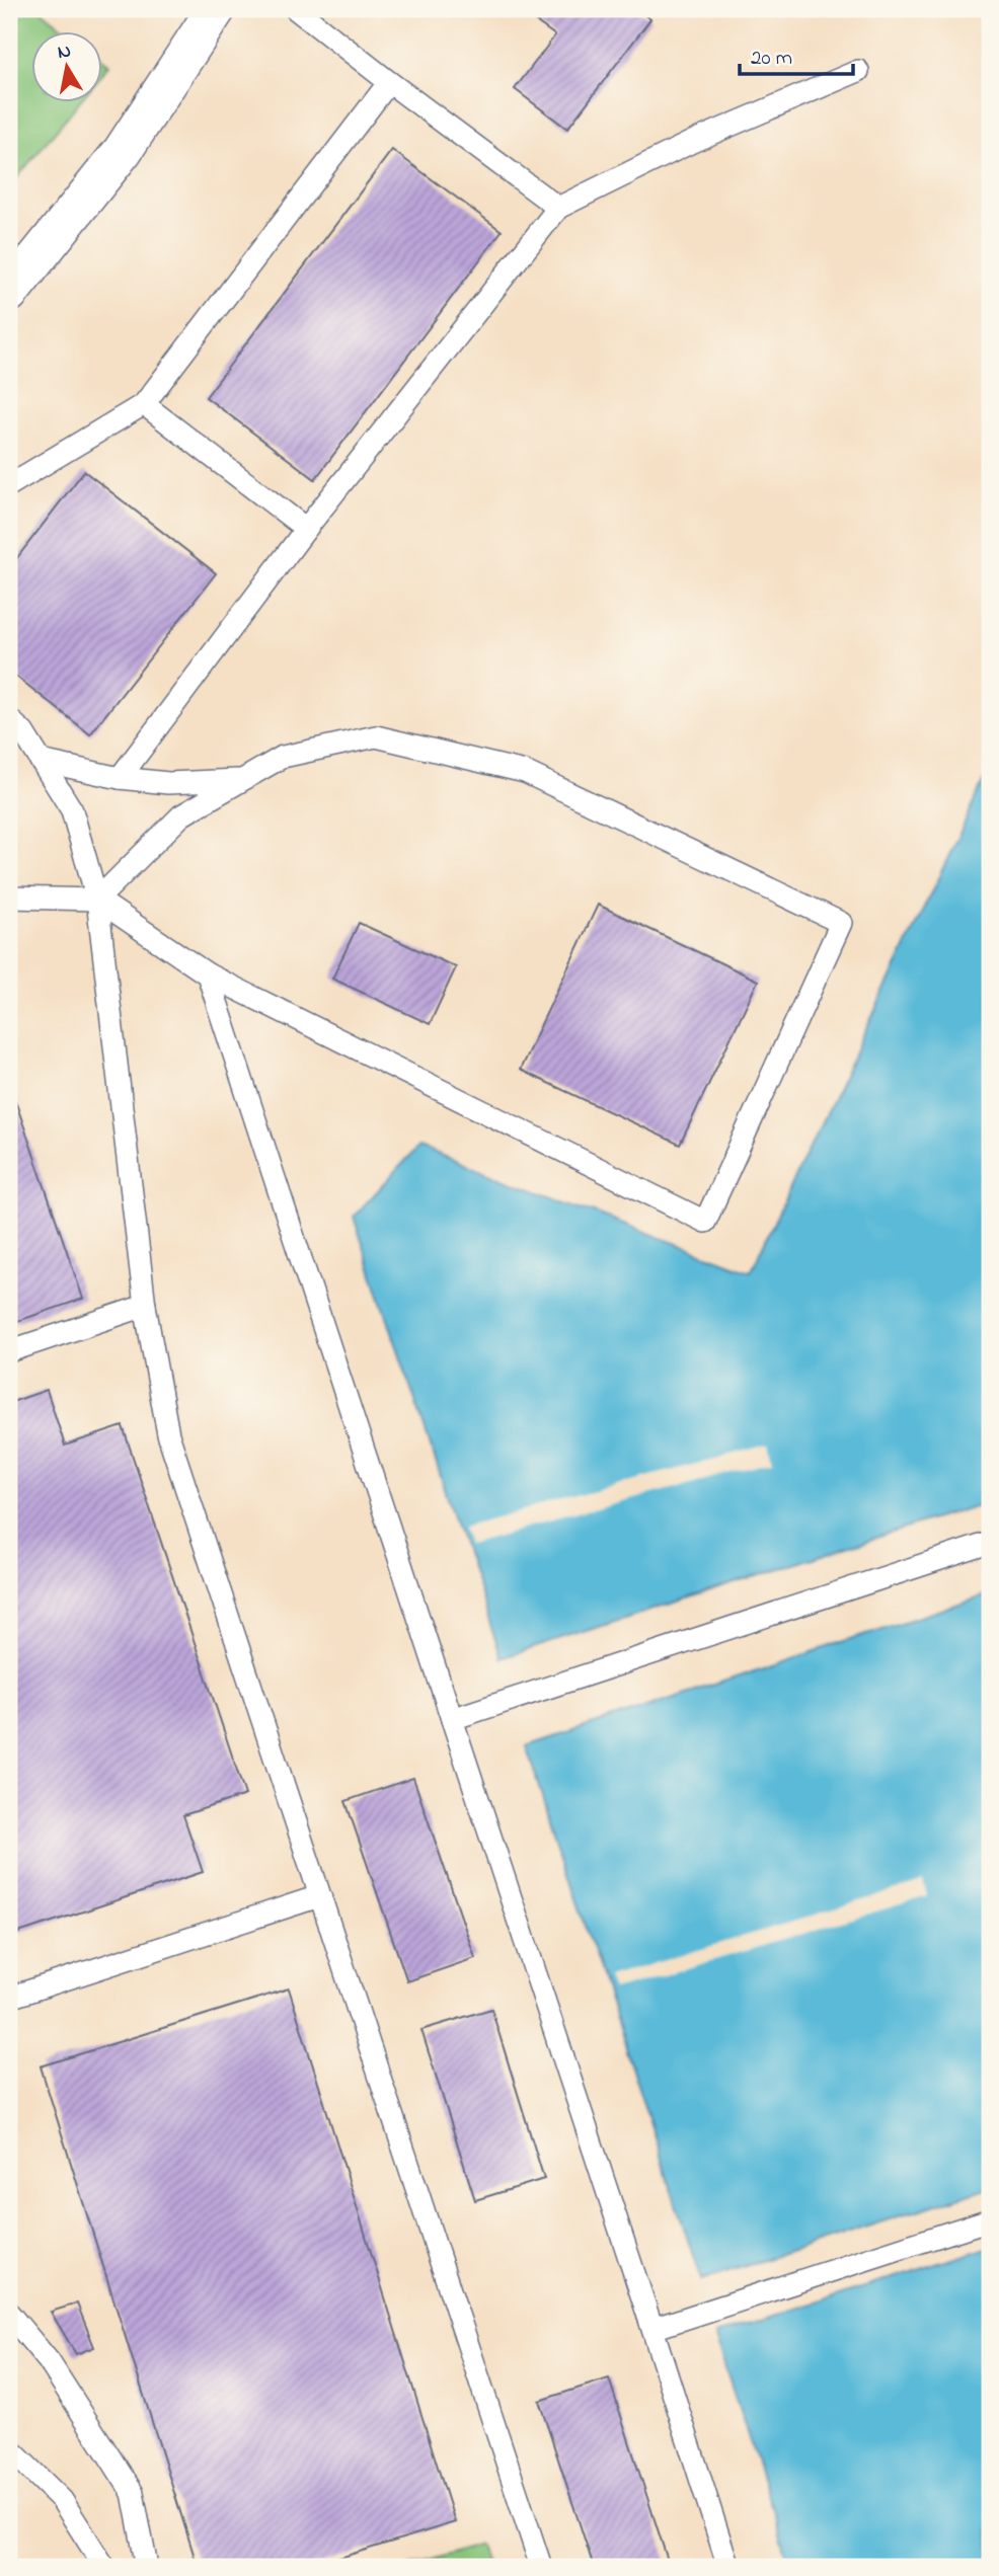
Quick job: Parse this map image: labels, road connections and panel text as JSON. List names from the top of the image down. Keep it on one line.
{"scale_bar":"20 m","north":"top"}
